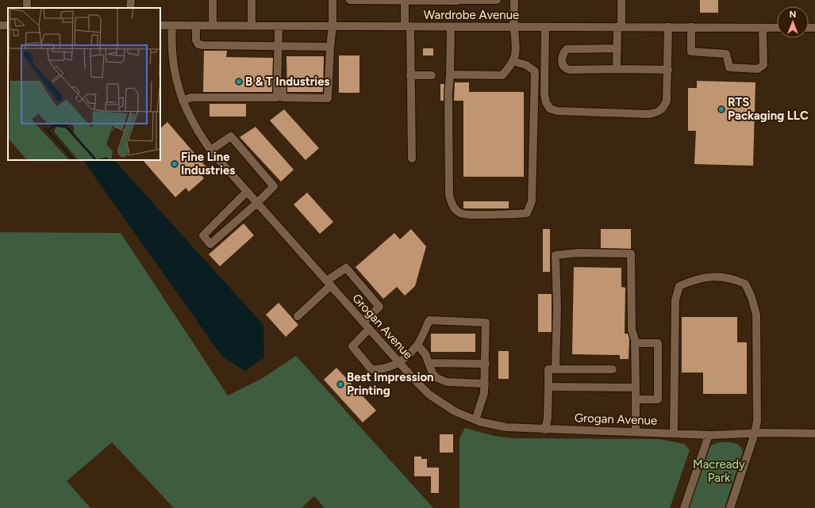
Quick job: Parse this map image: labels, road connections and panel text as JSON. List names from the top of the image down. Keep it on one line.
{"streets":{"street":["Wardrobe Avenue","Grogan Avenue"]},"crossings":[["Wardrobe Avenue","Grogan Avenue"]],"parks":["Macready Park"],"places":["B & T Industries","RTS Packaging LLC","Fine Line Industries","Best Impression Printing"],"north":"top"}
